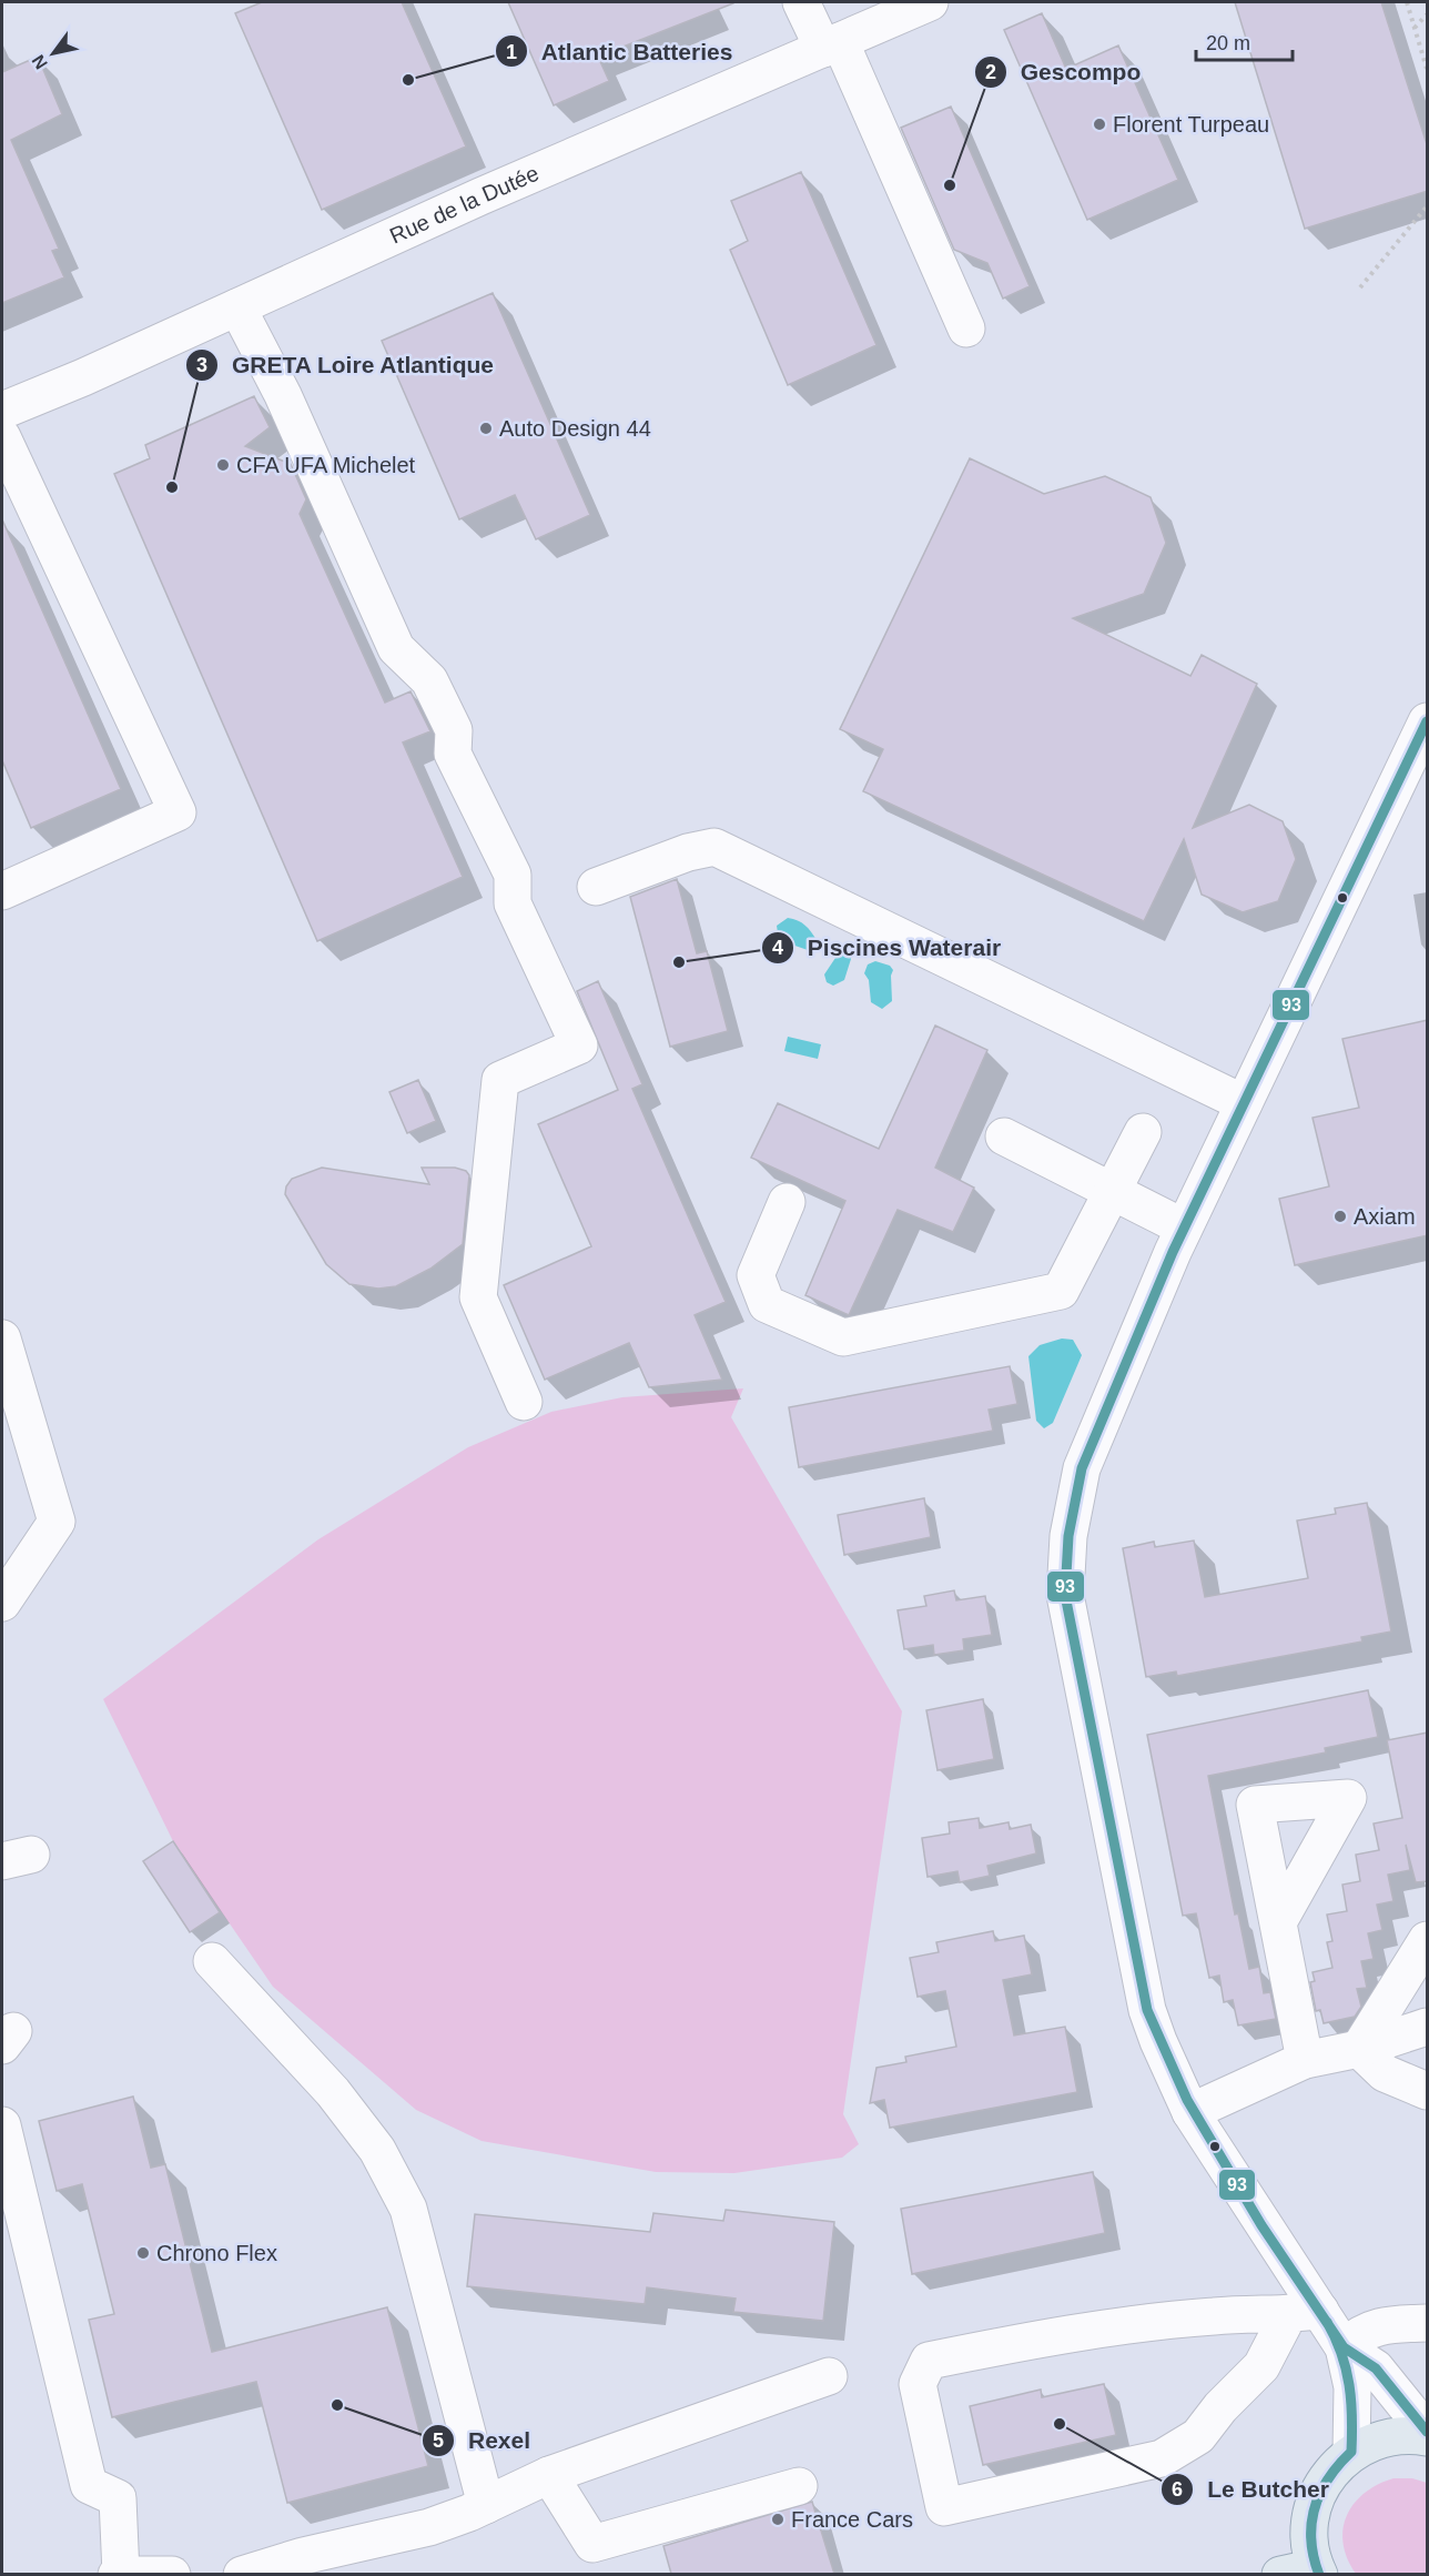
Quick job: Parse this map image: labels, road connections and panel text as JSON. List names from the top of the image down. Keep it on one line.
{"streets":{"street":["Rue de la Dutée"]},"places":["Atlantic Batteries","Florent Turpeau","Gescompo","Auto Design 44","CFA UFA Michelet","GRETA Loire Atlantique","Piscines Waterair","Axiam","Chrono Flex","Rexel","Le Butcher","France Cars"],"lines":["transit line 93"],"scale_bar":"20 m","north":"bottom left"}
